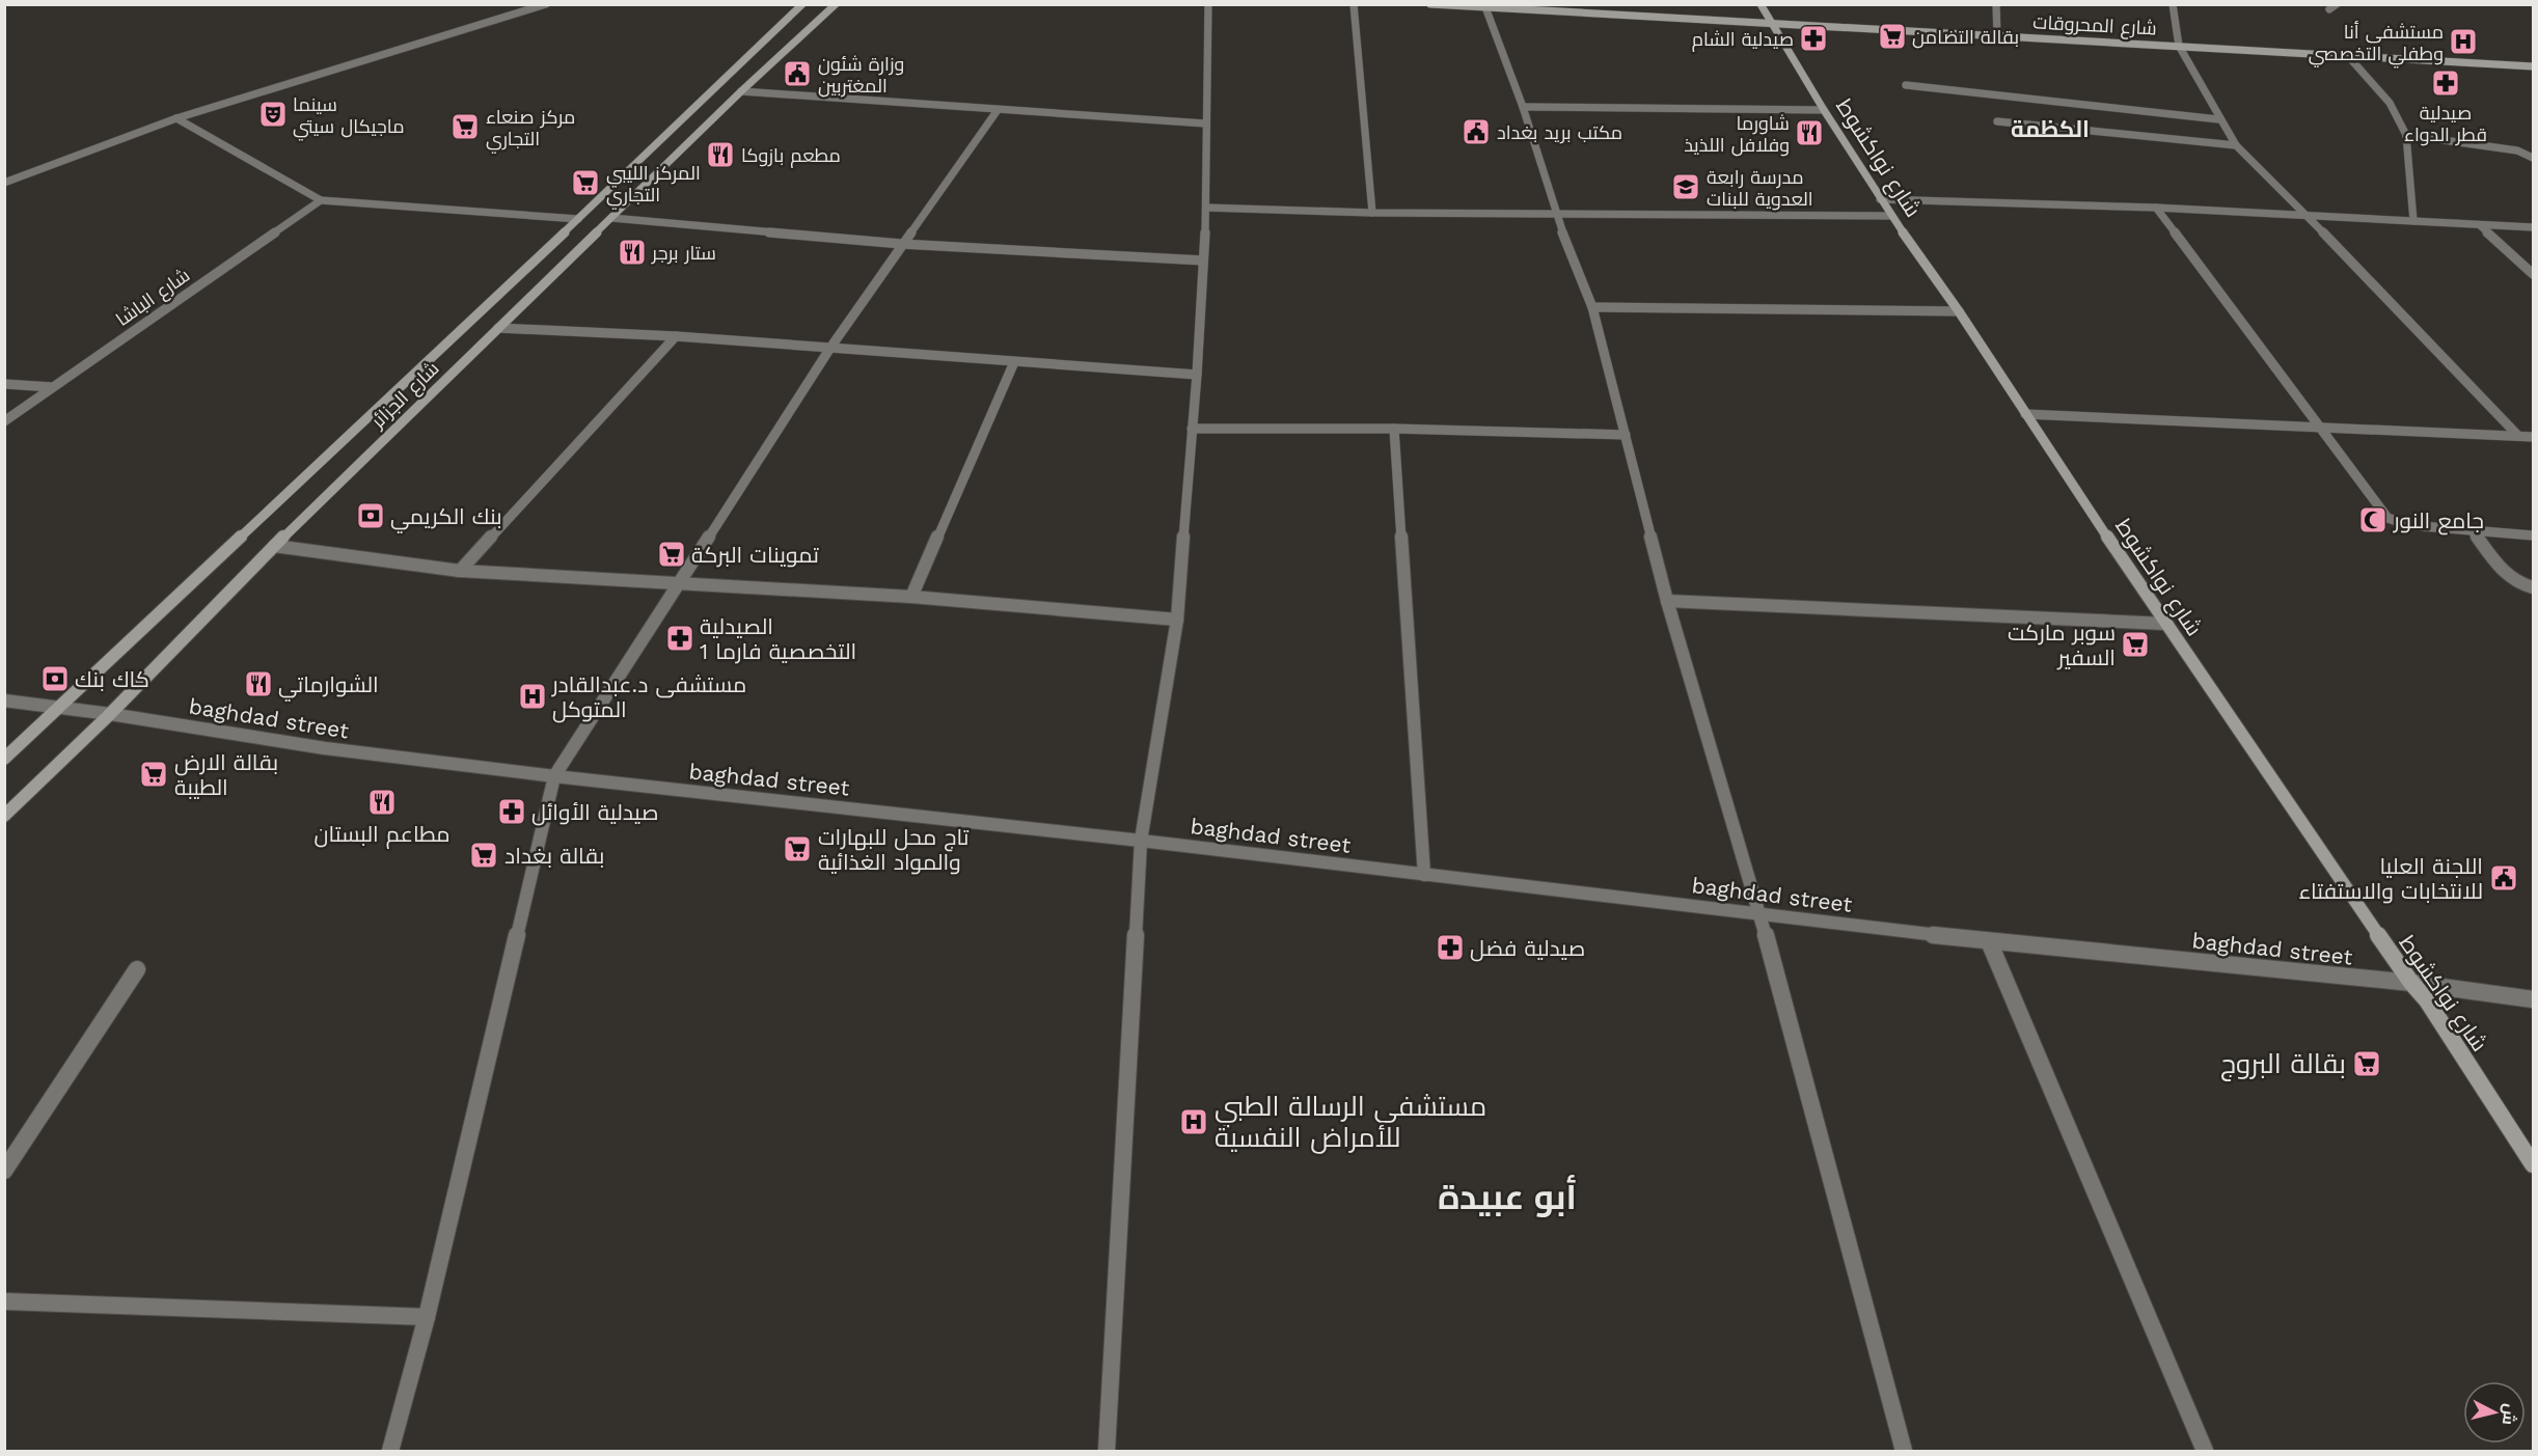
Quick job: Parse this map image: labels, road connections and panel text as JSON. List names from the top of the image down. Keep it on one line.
{"streets":{"street":["شارع المحروقات","شارع نواكشوط","شارع الباشا","شارع الجزائر","baghdad street"]},"crossings":[["شارع المحروقات","شارع نواكشوط"],["شارع نواكشوط","baghdad street"],["شارع الجزائر","baghdad street"]],"districts":["الكظمة","أبو عبيدة"],"places":{"supermarket":["بقالة التضامن","مركز صنعاء التجاري","المركز الليبي التجاري","تموينات البركة","سوبر ماركت السفير","بقالة الارض الطيبة","تاج محل للبهارات والمواد الغذائية","بقالة بغداد","بقالة البروج"],"pharmacy":["صيدلية الشام","صيدلية قطر الدواء","الصيدلية التخصصية فارما 1","صيدلية الأوائل","صيدلية فضل"],"hospital":["مستشفى أنا وطفلي التخصصي","مستشفى د.عبدالقادر المتوكل","مستشفى الرسالة الطبي للأمراض النفسية"],"public building":["وزارة شئون المغتربين","مكتب بريد بغداد","اللجنة العليا للانتخابات والاستفتاء"],"theatre":["سينما ماجيكال سيتي"],"restaurant":["شاورما وفلافل اللذيذ","مطعم بازوكا","ستار برجر","الشوارماتي","مطاعم البستان"],"school or university":["مدرسة رابعة العدوية للبنات"],"bank":["بنك الكريمي","كاك بنك"],"mosque":["جامع النور"]},"north":"right"}
